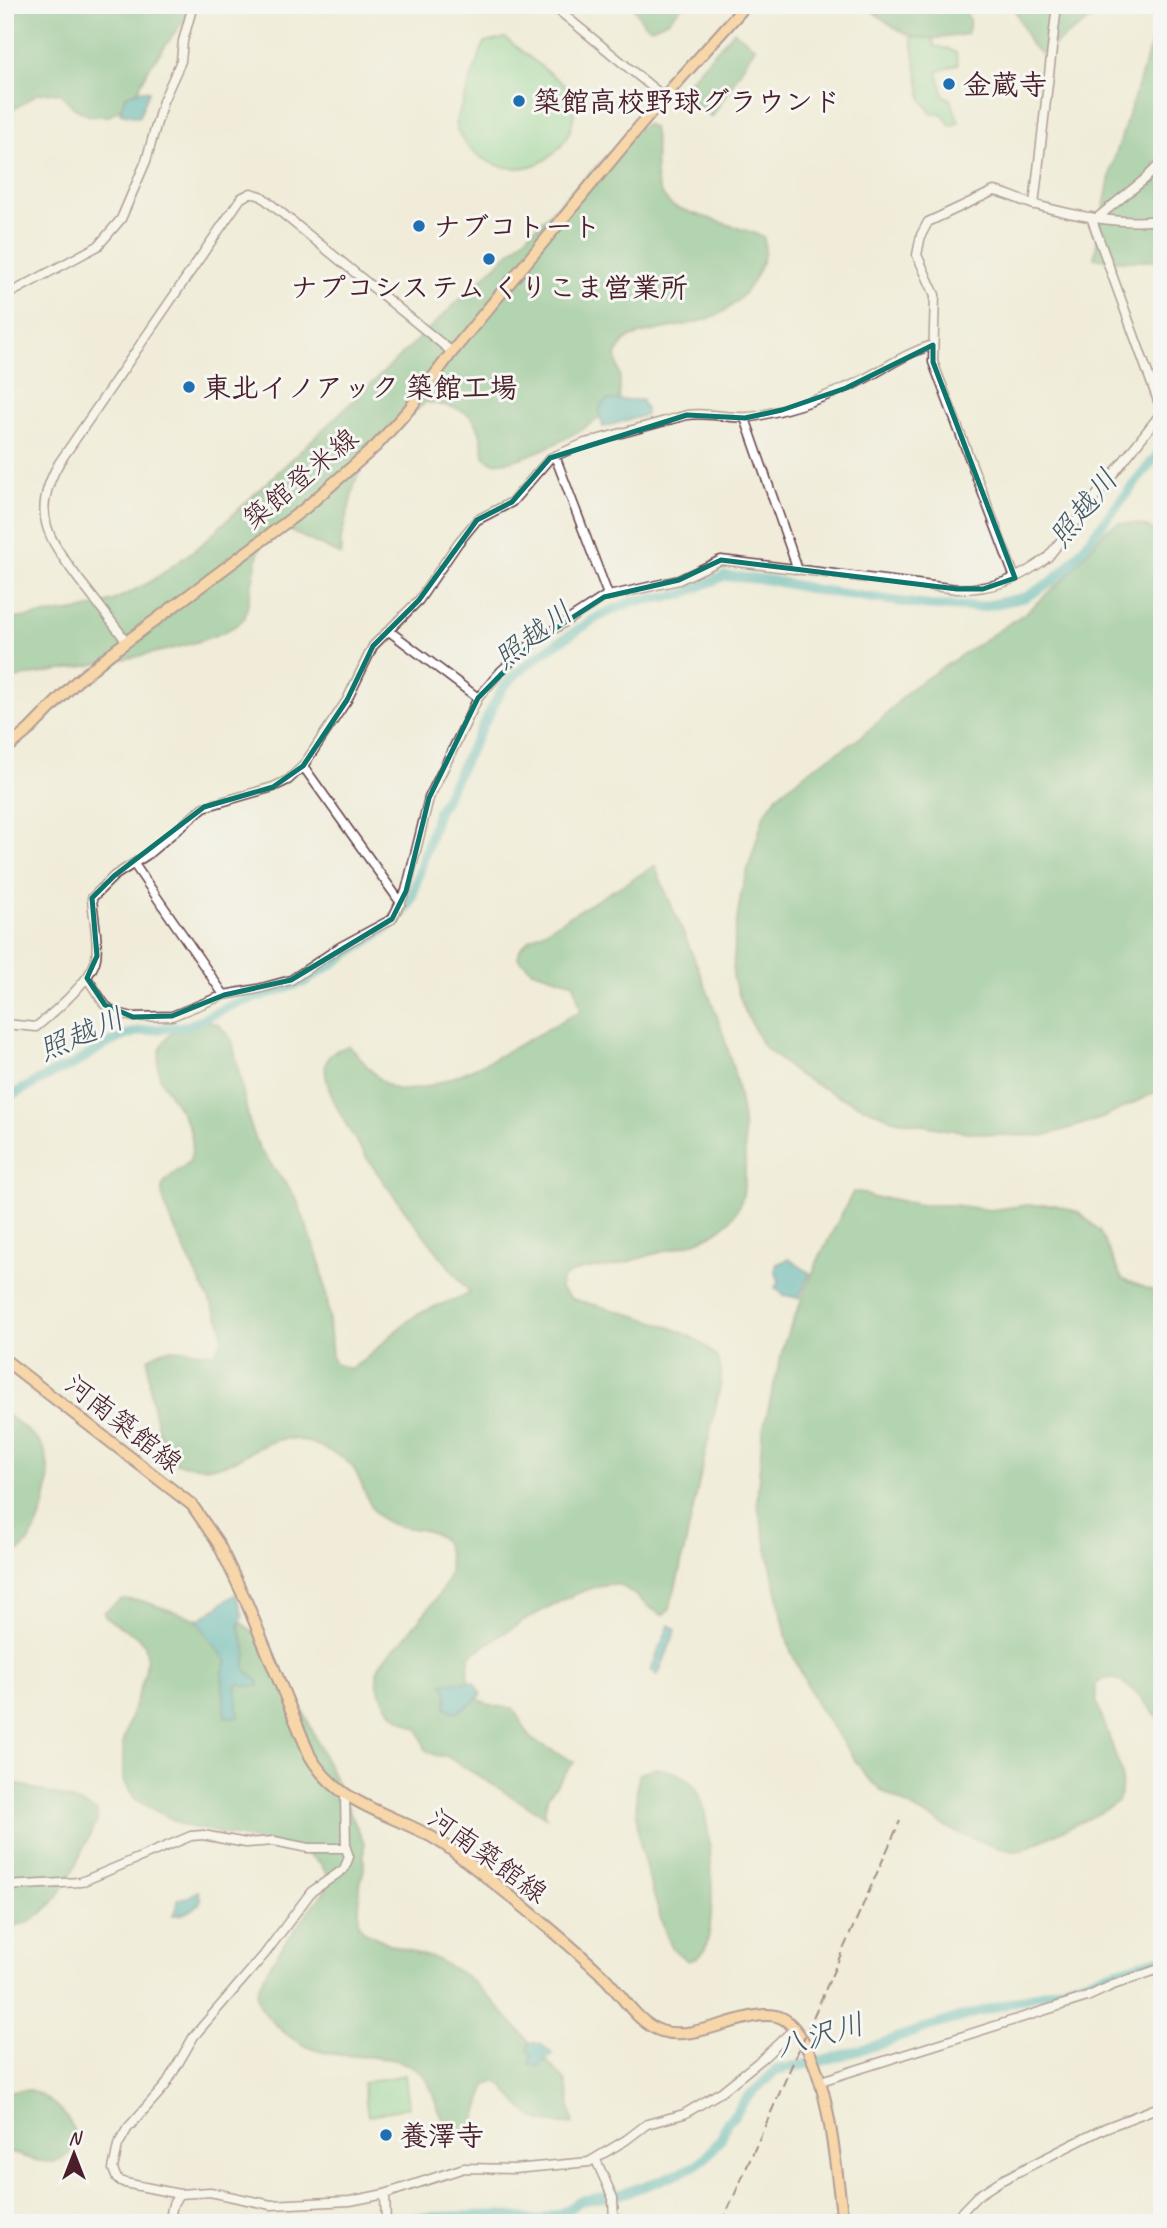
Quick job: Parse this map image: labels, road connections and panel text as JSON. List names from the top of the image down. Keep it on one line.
{"streets":{"main road":["築館登米線","河南築館線"]},"water":["照越川","八沢川"],"places":["金蔵寺","築館高校野球グラウンド","ナブコトート","ナプコシステム くりこま営業所","東北イノアック 築館工場","養澤寺"],"north":"top"}
